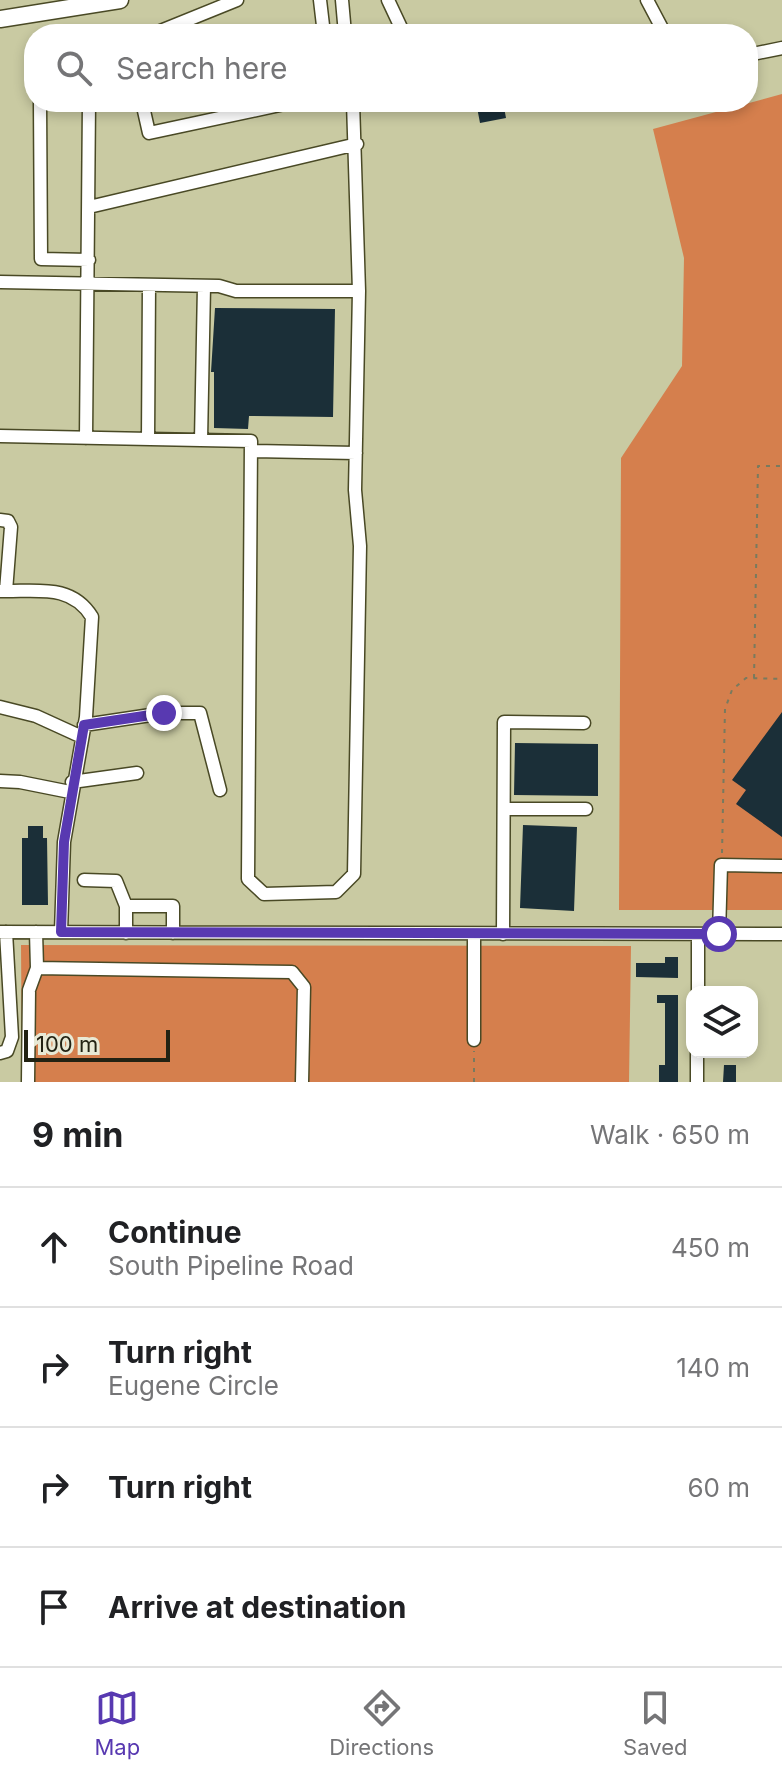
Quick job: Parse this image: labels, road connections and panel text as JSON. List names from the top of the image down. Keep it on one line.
{"scale_bar":"100 m","page":{"search":"Search here","scale":"100 m","heading":["9 min","Walk · 650 m"],"list":[["Continue","South Pipeline Road","450 m"],["Turn right","Eugene Circle","140 m"],["Turn right","60 m"],"Arrive at destination"],"nav":["Map","Directions","Saved"]}}
